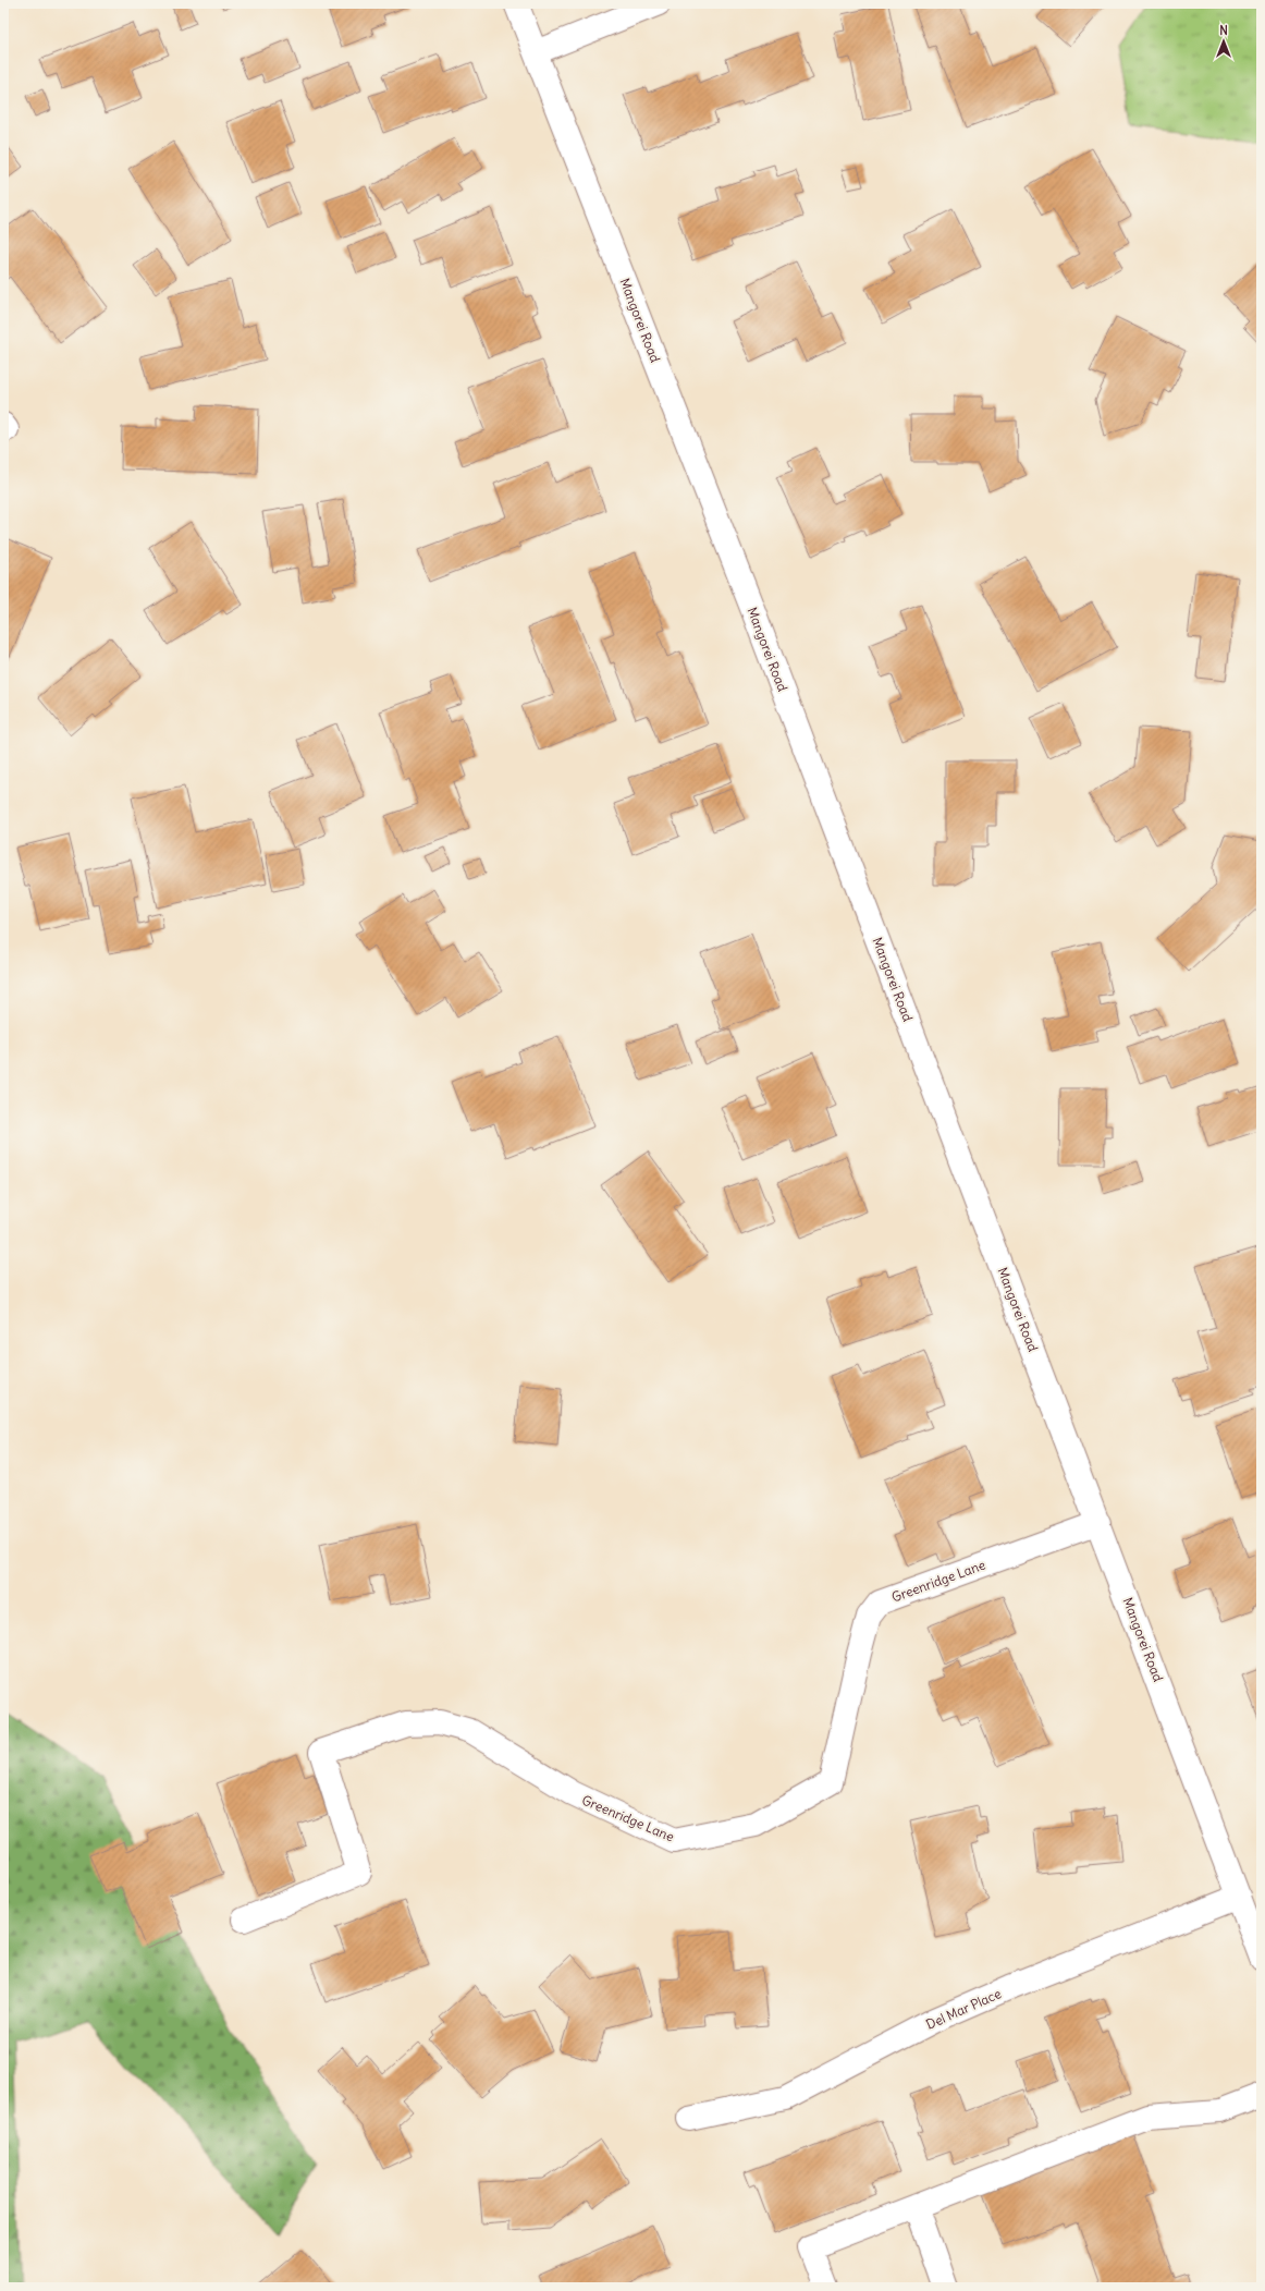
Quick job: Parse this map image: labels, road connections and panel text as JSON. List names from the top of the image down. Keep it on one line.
{"streets":{"street":["Mangorei Road","Greenridge Lane","Del Mar Place"]},"crossings":[["Mangorei Road","Greenridge Lane"],["Mangorei Road","Del Mar Place"]],"north":"top"}
